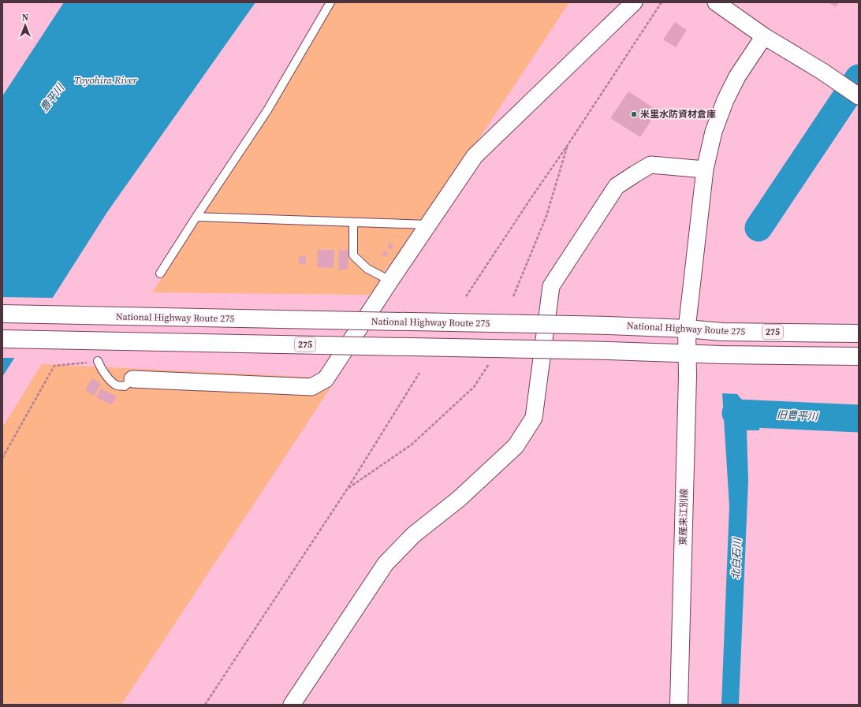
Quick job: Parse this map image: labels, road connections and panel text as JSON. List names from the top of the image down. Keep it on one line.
{"streets":{"main road":["National Highway Route 275","275","東雁来江別線"]},"crossings":[["National Highway Route 275","東雁来江別線"],["275","東雁来江別線"]],"water":["Toyohira River","豊平川","旧豊平川","北白石川"],"places":["米里水防資材倉庫"],"north":"top"}
